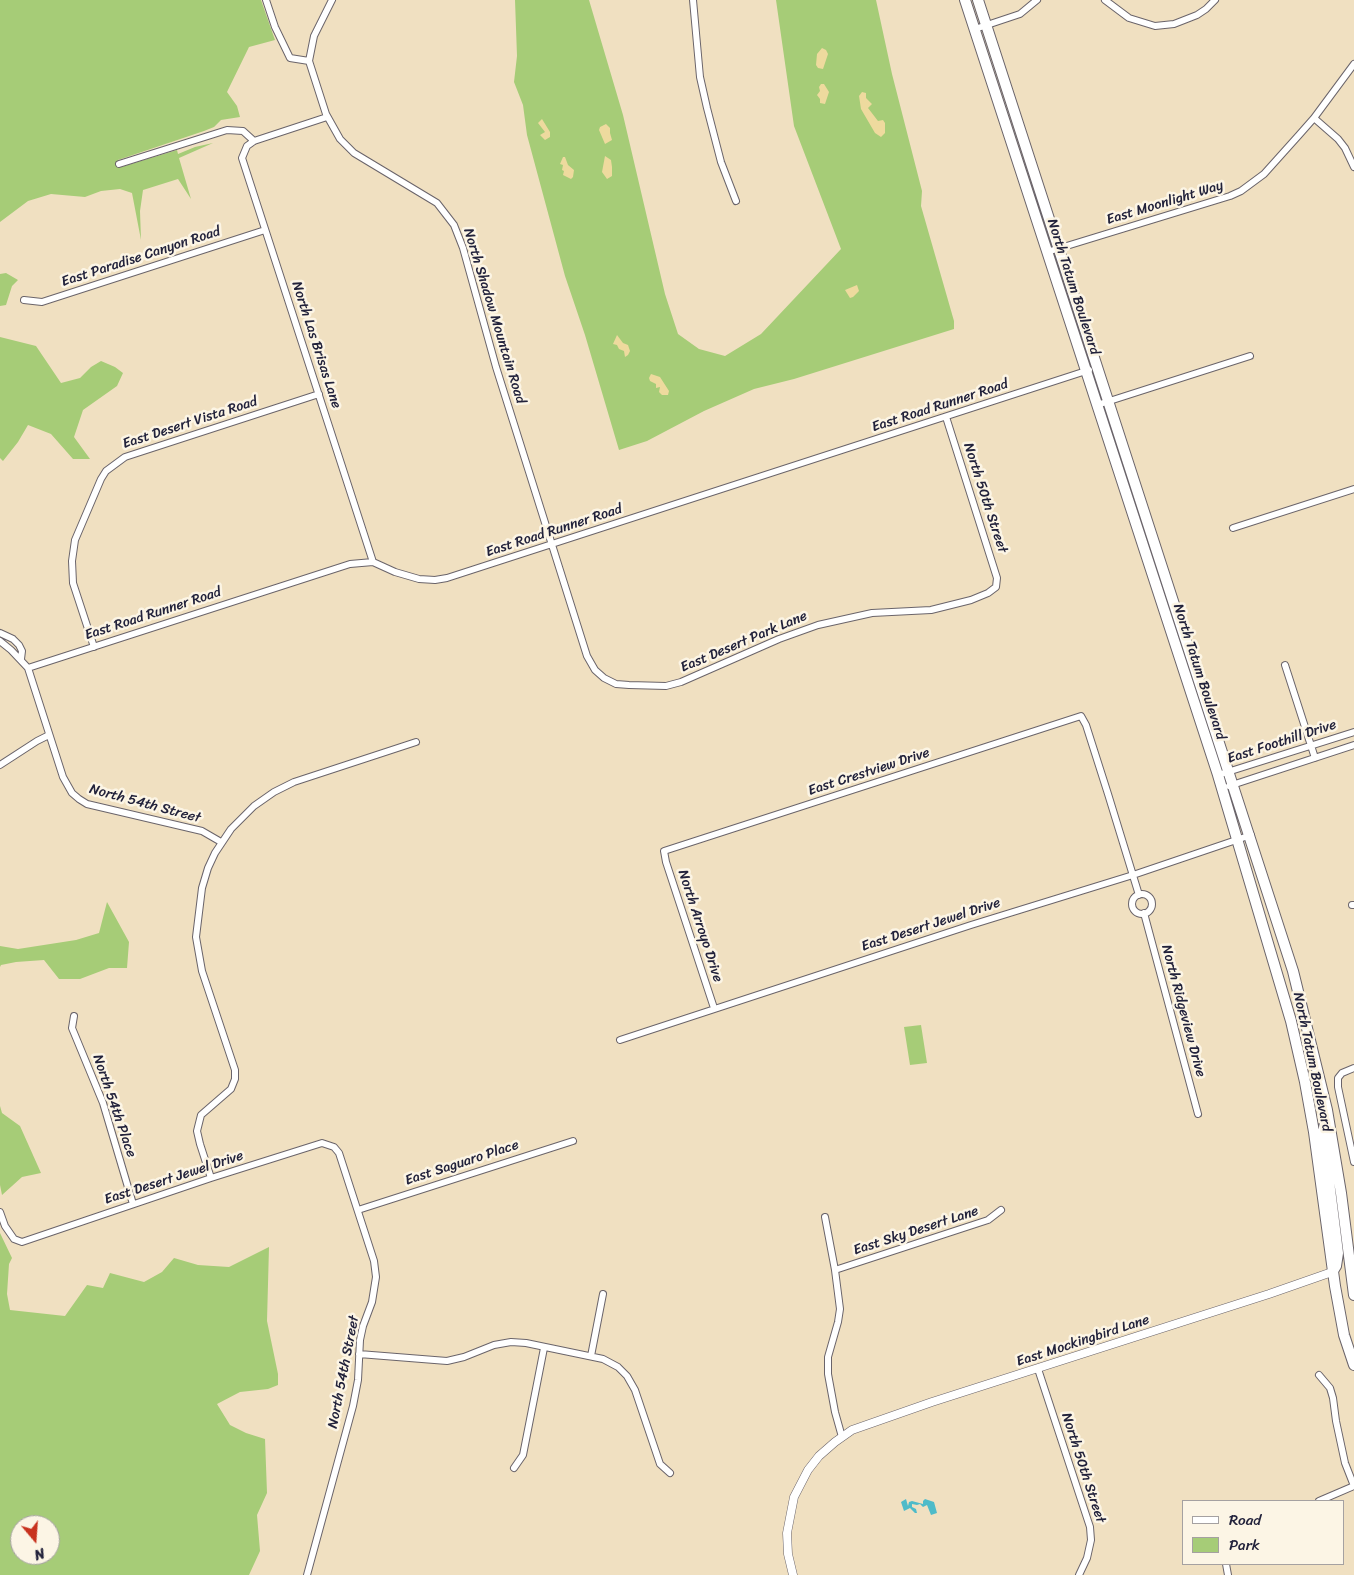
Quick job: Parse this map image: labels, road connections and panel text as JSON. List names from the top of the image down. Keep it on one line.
{"streets":{"main road":["North Tatum Boulevard"],"street":["East Moonlight Way","East Paradise Canyon Road","North Shadow Mountain Road","North Las Brisas Lane","East Road Runner Road","East Desert Vista Road","North 50th Street","East Desert Park Lane","East Foothill Drive","East Crestview Drive","North 54th Street","East Desert Jewel Drive","North Arroyo Drive","North Ridgeview Drive","North 54th Place","East Saguaro Place","East Sky Desert Lane","East Mockingbird Lane"]},"crossings":[["East Moonlight Way","North Tatum Boulevard"],["East Paradise Canyon Road","North Las Brisas Lane"],["North Tatum Boulevard","East Road Runner Road"],["North Tatum Boulevard","East Foothill Drive"],["North Tatum Boulevard","East Desert Jewel Drive"],["North Tatum Boulevard","East Mockingbird Lane"],["North Shadow Mountain Road","East Road Runner Road"],["North Shadow Mountain Road","East Desert Park Lane"],["North Las Brisas Lane","East Road Runner Road"],["North Las Brisas Lane","East Desert Vista Road"],["East Road Runner Road","East Desert Vista Road"],["East Road Runner Road","North 50th Street"],["East Road Runner Road","North 54th Street"],["North 50th Street","East Desert Park Lane"],["North 50th Street","East Mockingbird Lane"],["East Crestview Drive","North Arroyo Drive"],["East Crestview Drive","North Ridgeview Drive"],["North 54th Street","East Desert Jewel Drive"],["North 54th Street","East Saguaro Place"],["East Desert Jewel Drive","North Arroyo Drive"],["East Desert Jewel Drive","North Ridgeview Drive"],["East Desert Jewel Drive","North 54th Place"]],"legend":["Road","Park"],"north":"bottom"}
